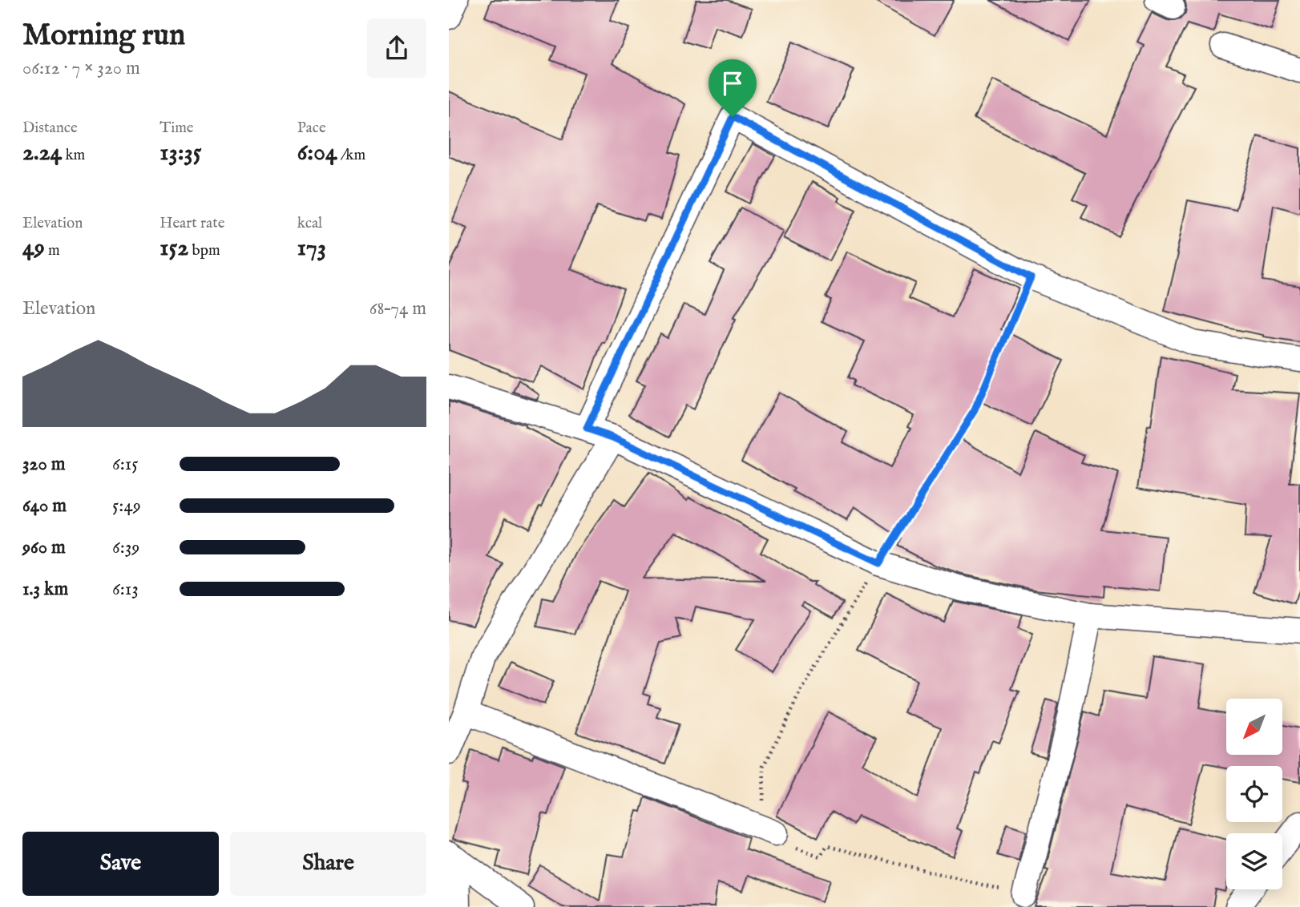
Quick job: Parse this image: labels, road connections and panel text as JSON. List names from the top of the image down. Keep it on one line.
{"north":"bottom left","page":{"heading":["Morning run","06:12 · 7 × 320 m"],"stats":[["Distance","2.24 km"],["Time","13:35"],["Pace","6:04 /km"],["Elevation","49 m"],["Heart rate","152 bpm"],["kcal","173"]],"chart":["Elevation","68–74 m"],"list":[{"name":"320 m","note":"6:15"},{"name":"640 m","note":"5:49"},{"name":"960 m","note":"6:39"},{"name":"1.3 km","note":"6:13"}],"buttons":["Save","Share"]}}
